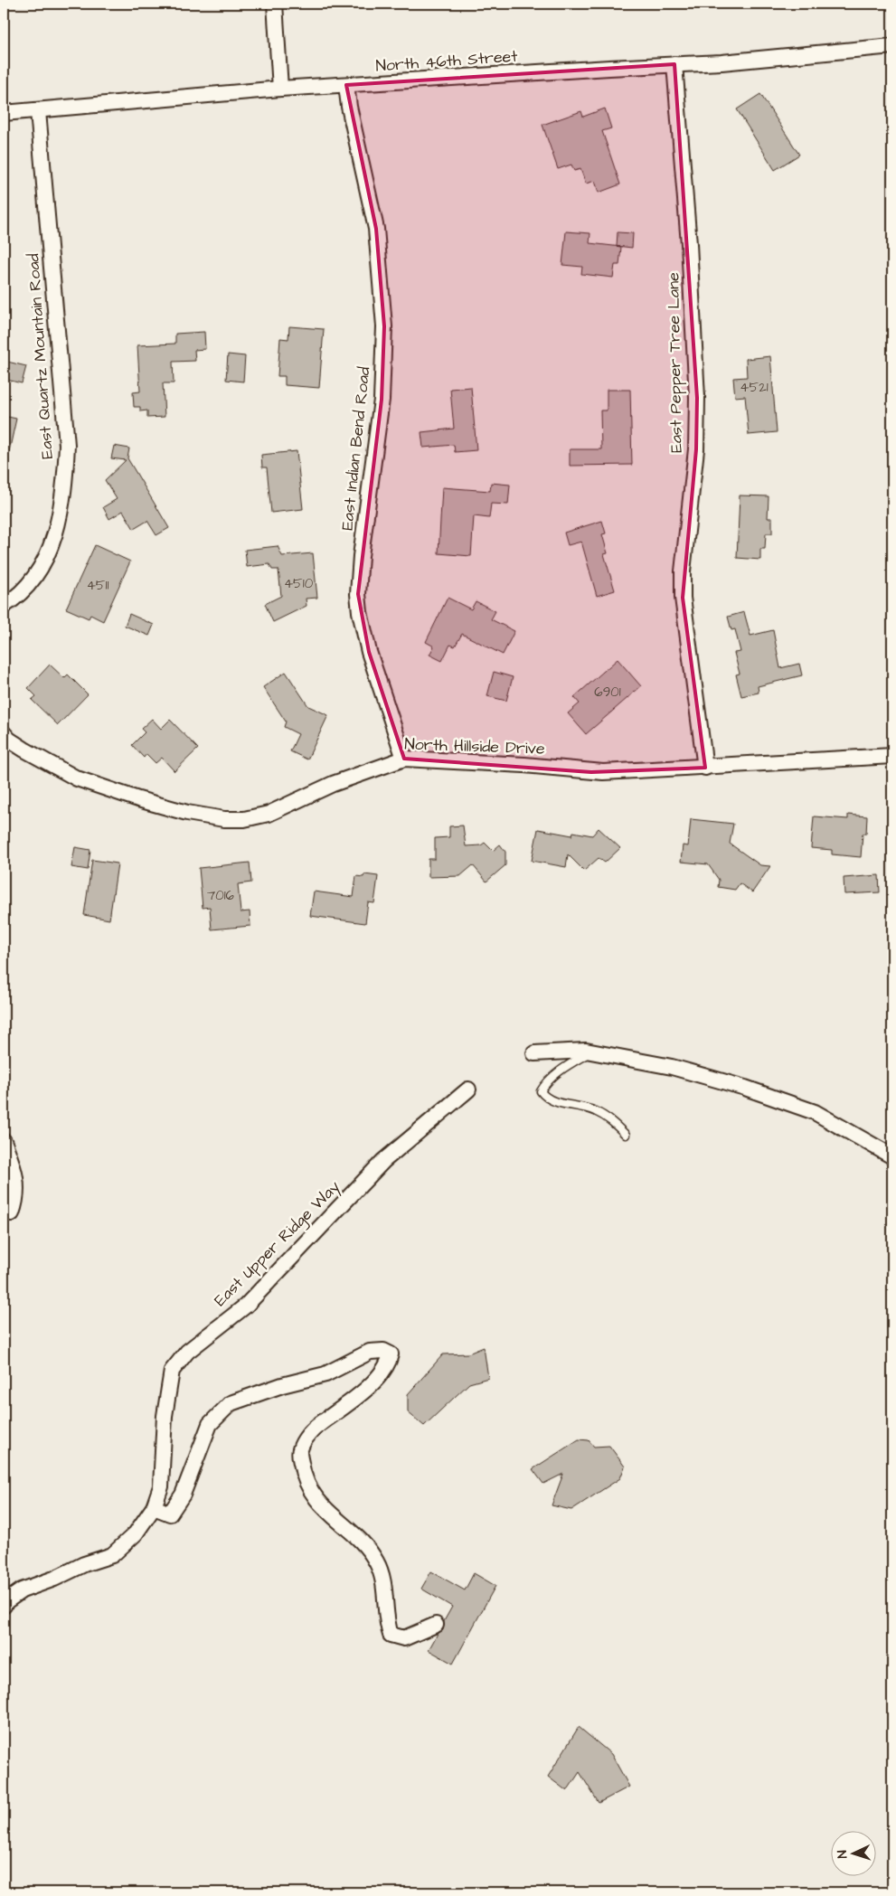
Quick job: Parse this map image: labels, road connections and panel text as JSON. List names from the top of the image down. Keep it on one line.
{"streets":{"street":["North 46th Street","East Quartz Mountain Road","East Pepper Tree Lane","East Indian Bend Road","North Hillside Drive","East Upper Ridge Way"]},"crossings":[["North 46th Street","East Quartz Mountain Road"],["North 46th Street","East Pepper Tree Lane"],["North 46th Street","East Indian Bend Road"],["East Pepper Tree Lane","North Hillside Drive"],["East Indian Bend Road","North Hillside Drive"]],"house_numbers":["4521","4510","4511","6901","7016"],"north":"left"}
